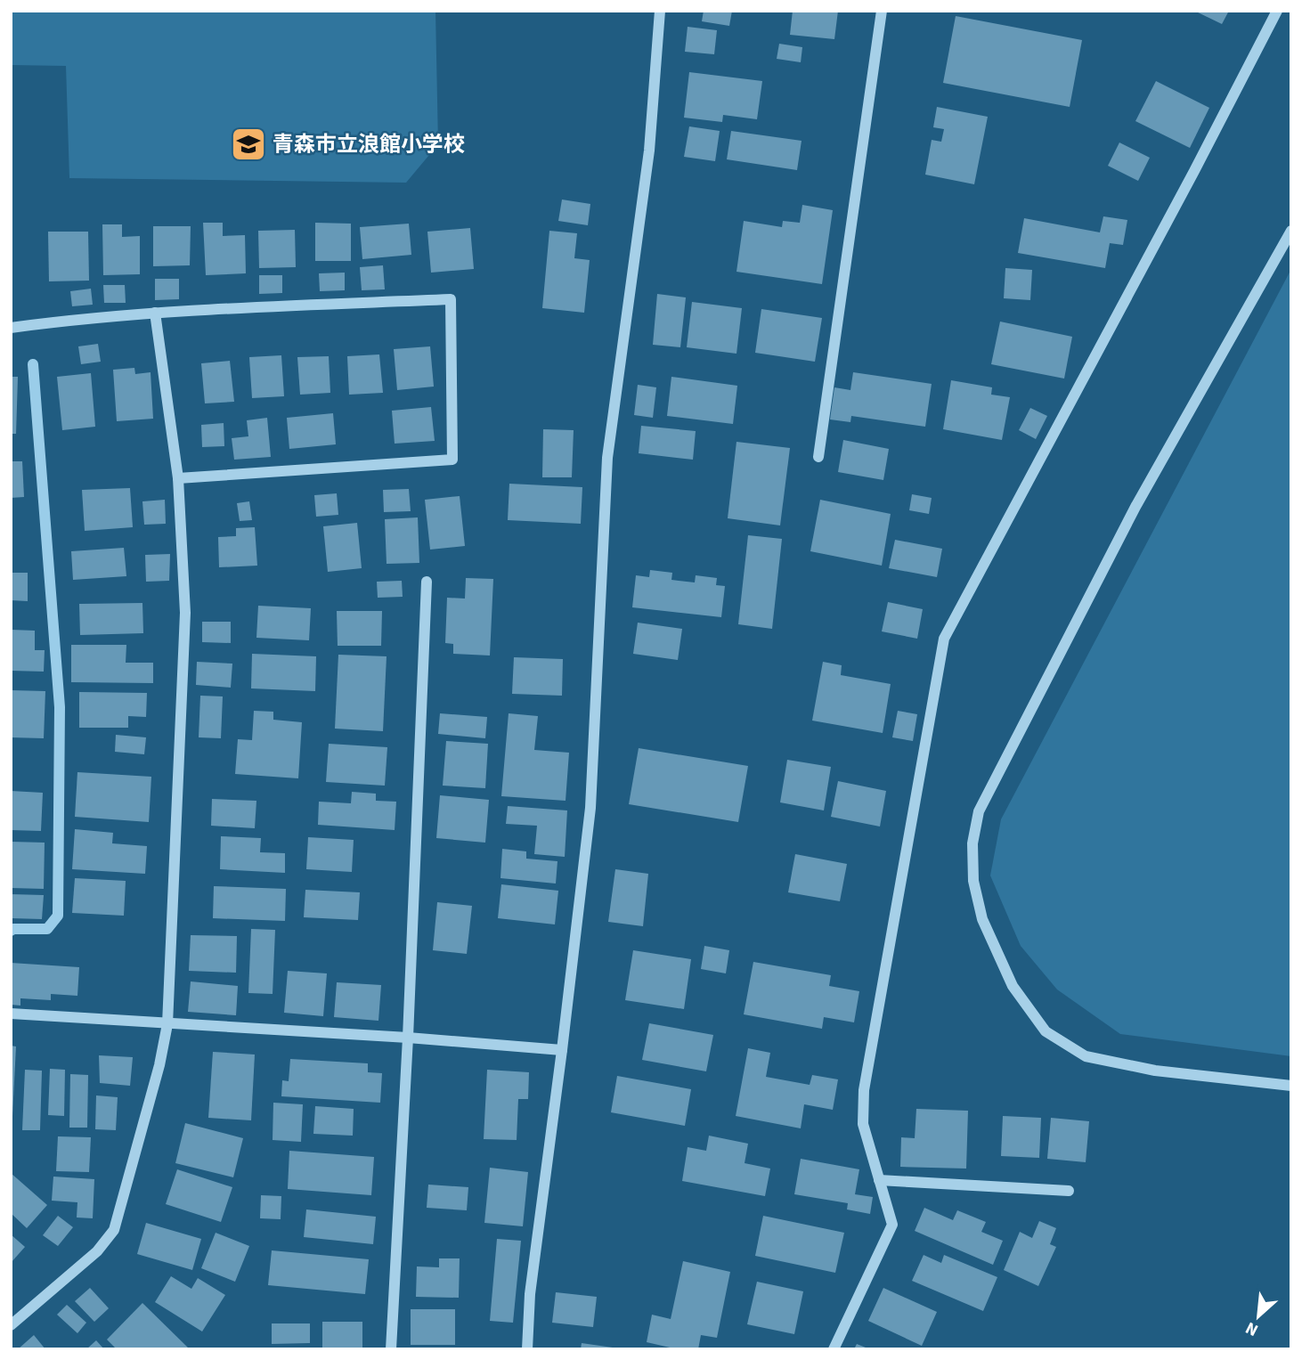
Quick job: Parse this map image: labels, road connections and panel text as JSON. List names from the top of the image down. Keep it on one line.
{"places":{"school or university":["青森市立浪館小学校"]},"north":"bottom left"}
